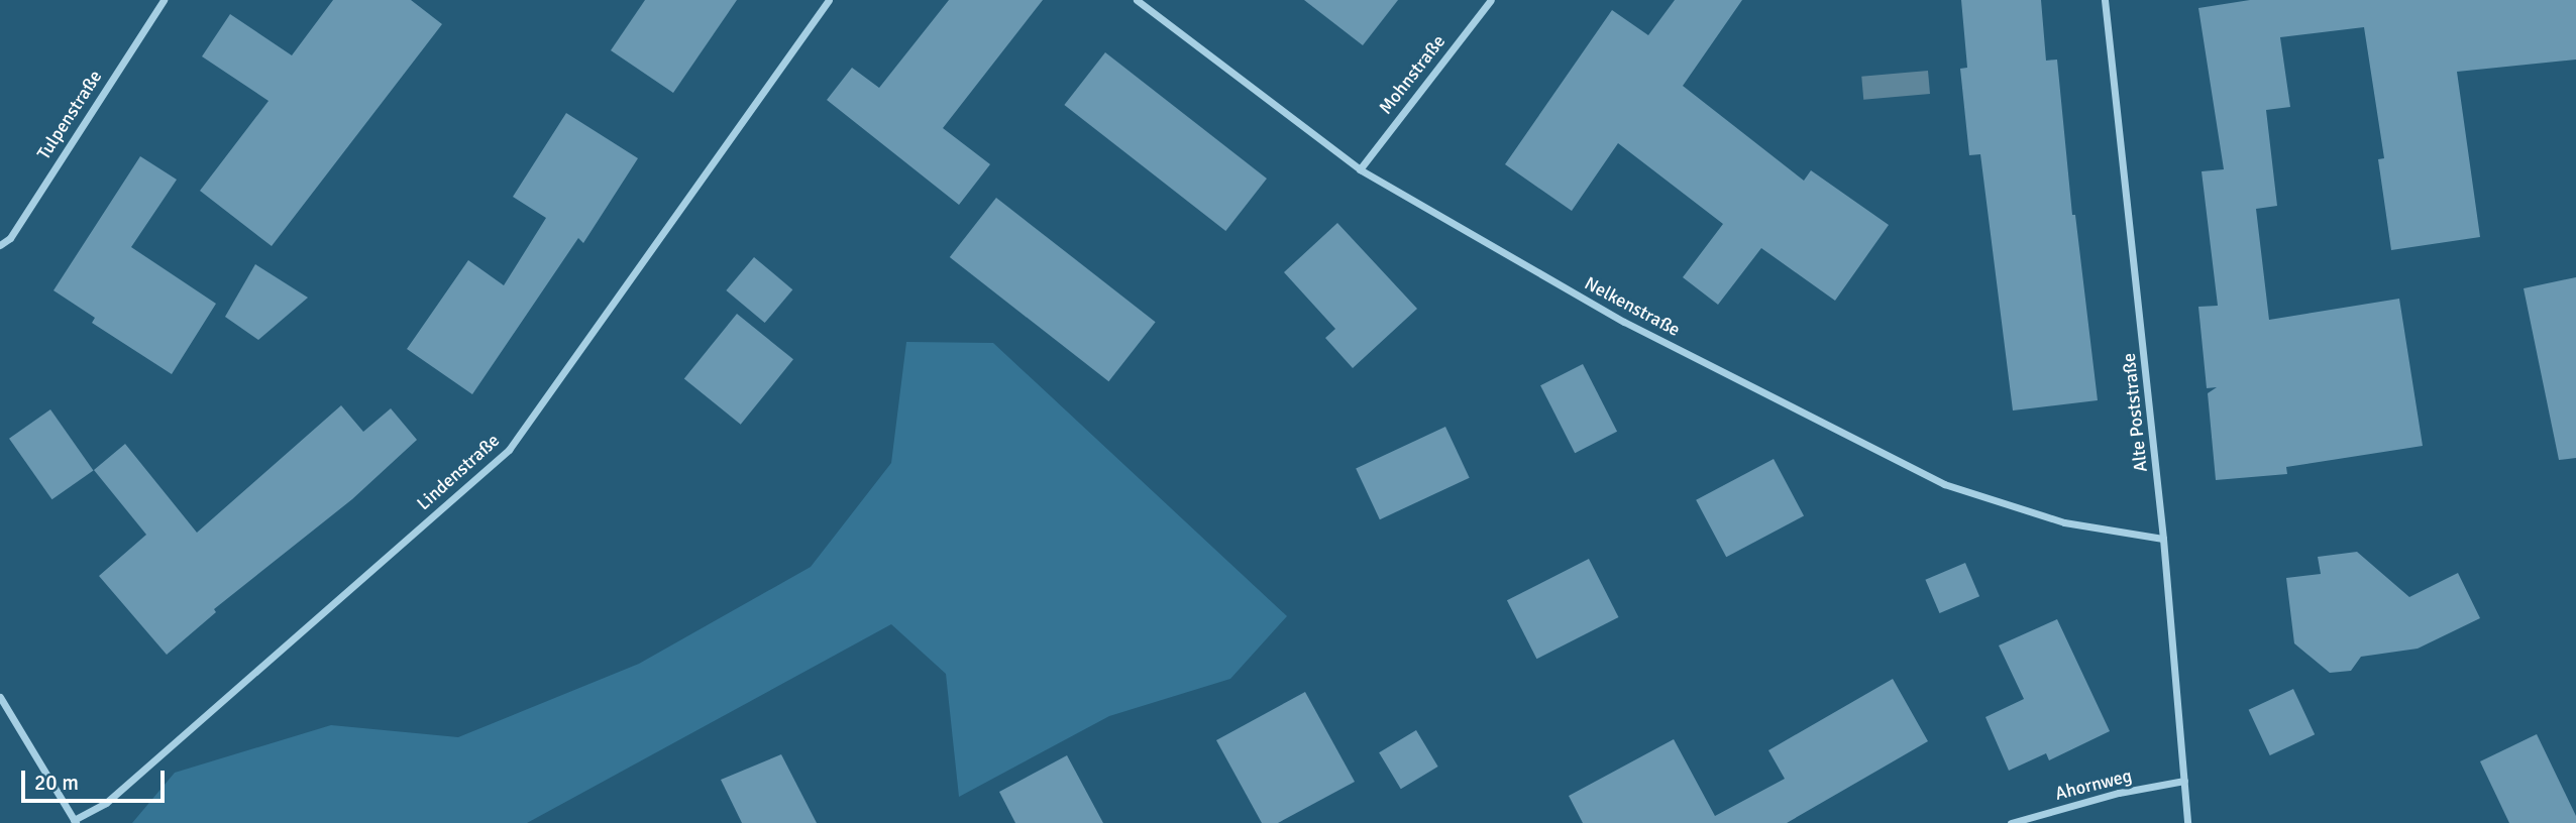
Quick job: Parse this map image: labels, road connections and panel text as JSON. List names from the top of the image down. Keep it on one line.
{"streets":{"street":["Mohnstraße","Tulpenstraße","Nelkenstraße","Alte Poststraße","Lindenstraße","Ahornweg"]},"crossings":[["Mohnstraße","Nelkenstraße"],["Nelkenstraße","Alte Poststraße"],["Alte Poststraße","Ahornweg"]],"scale_bar":"20 m"}
